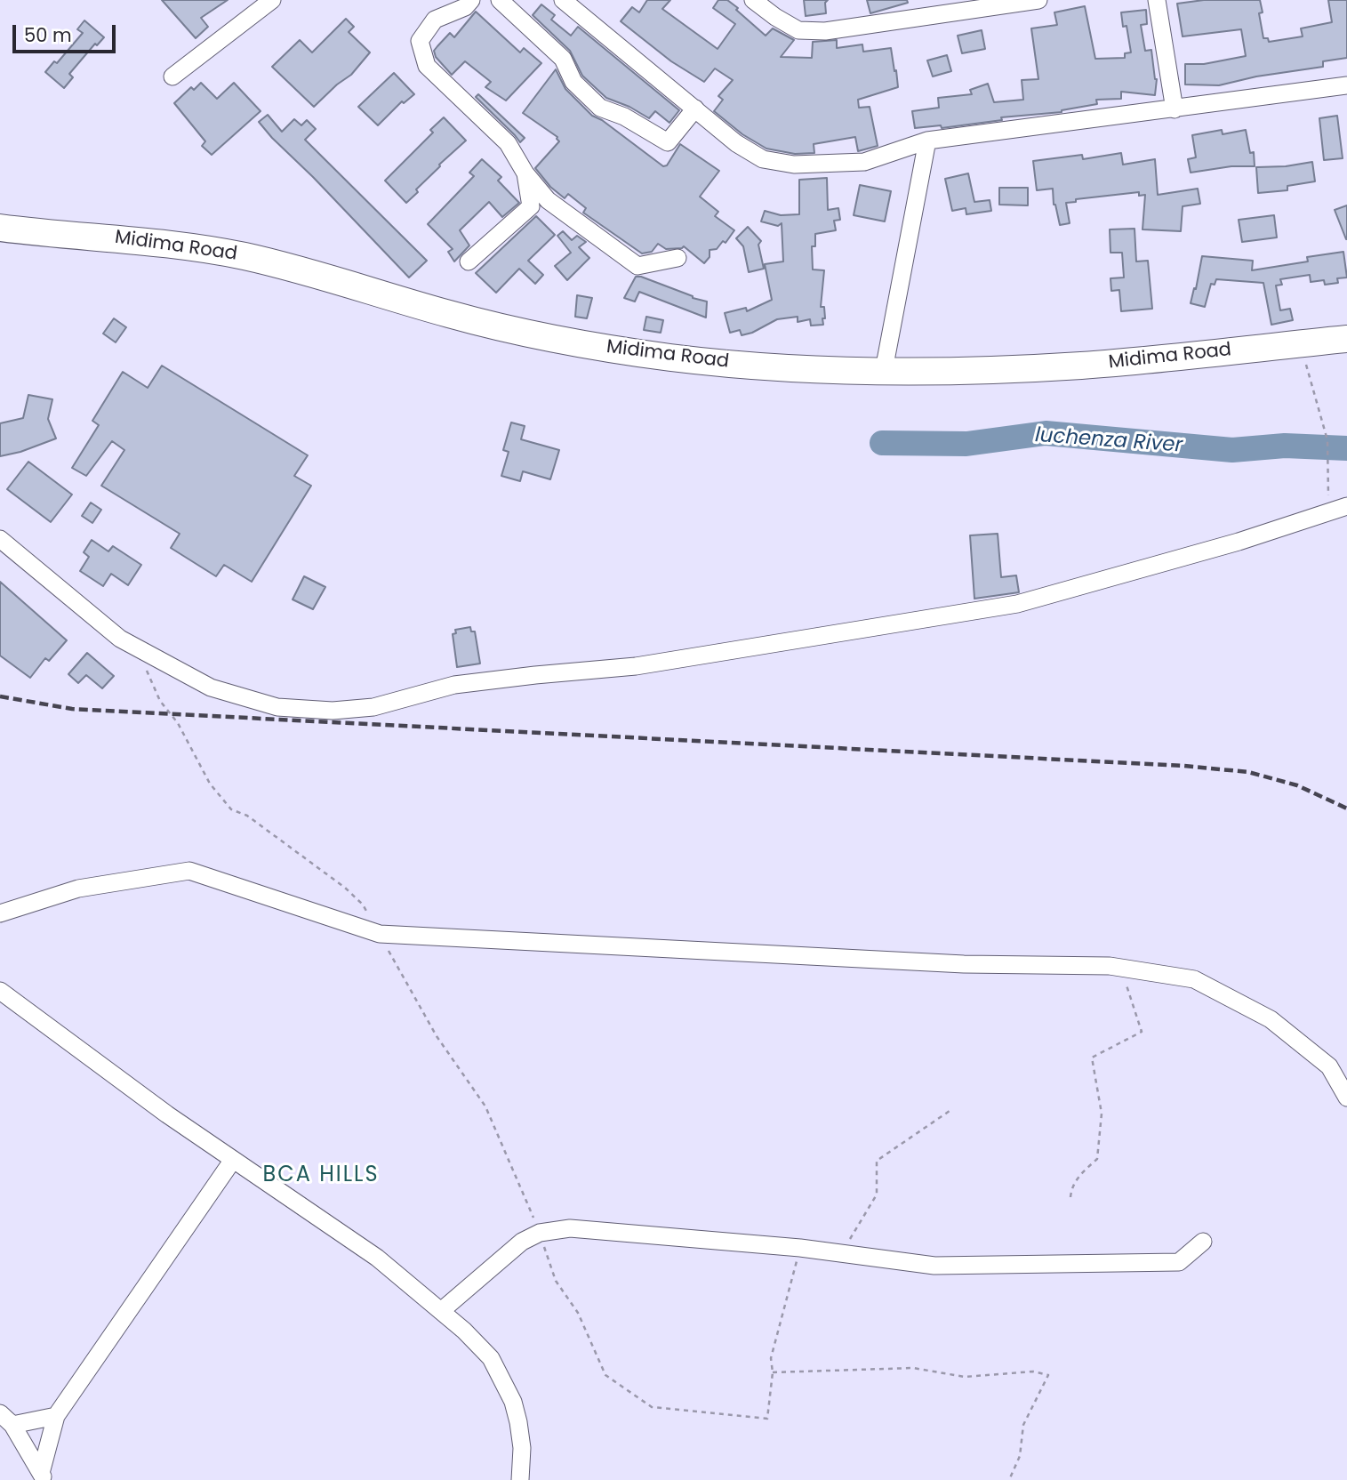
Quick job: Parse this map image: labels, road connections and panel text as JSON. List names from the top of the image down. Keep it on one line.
{"streets":{"main road":["Midima Road"]},"districts":["BCA HILLS"],"water":["luchenza River"],"scale_bar":"50 m"}
